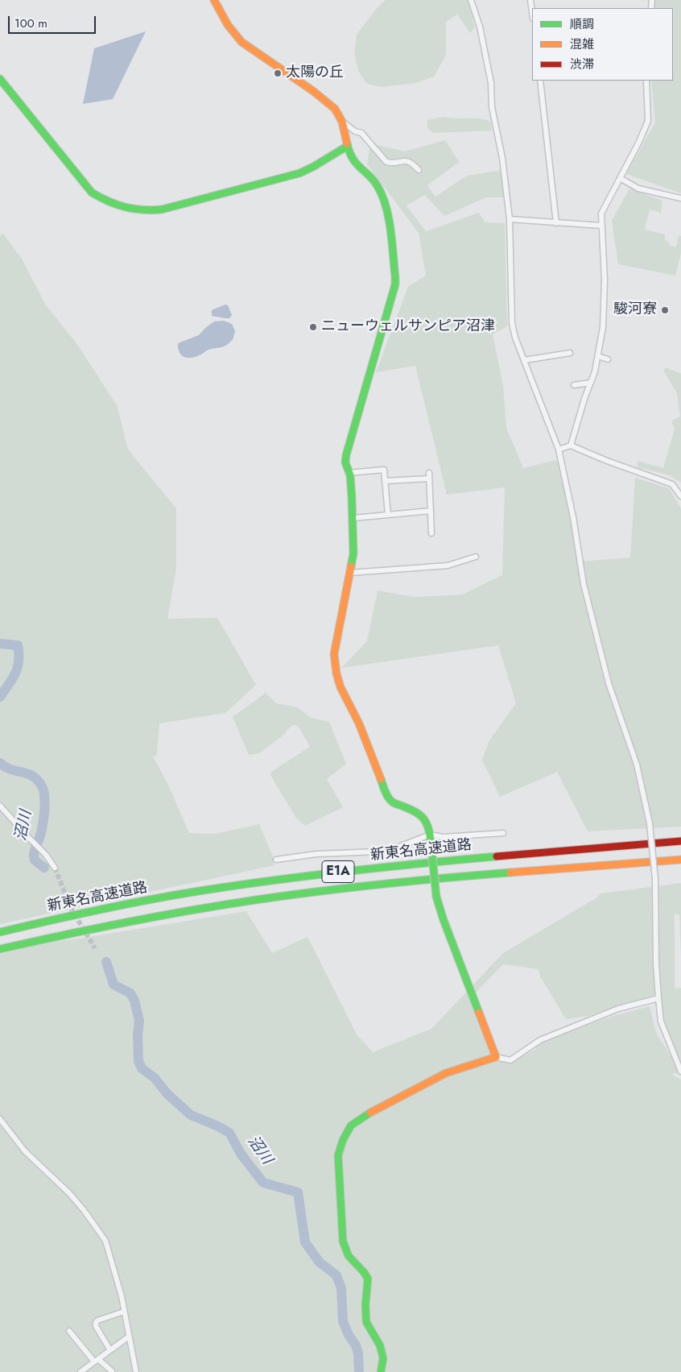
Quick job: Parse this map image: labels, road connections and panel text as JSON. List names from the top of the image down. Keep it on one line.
{"streets":{"main road":["新東名高速道路","E1A"]},"water":["沼川"],"places":["太陽の丘","駿河寮","ニューウェルサンピア沼津"],"legend":["順調","混雑","渋滞"],"scale_bar":"100 m"}
